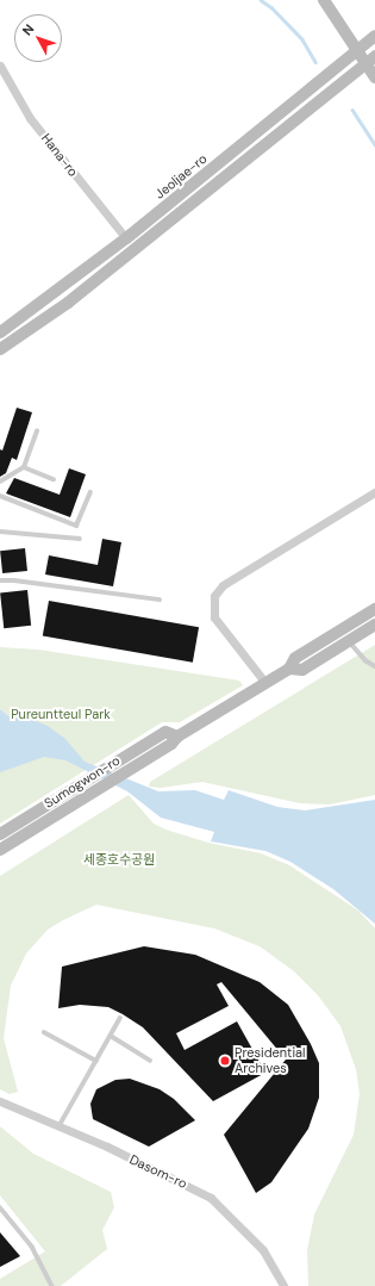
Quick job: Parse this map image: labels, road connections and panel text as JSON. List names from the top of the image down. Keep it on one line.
{"streets":{"street":["Hana-ro","Jeoljae-ro","Sumogwon-ro","Dasom-ro"]},"crossings":[["Hana-ro","Jeoljae-ro"]],"parks":["Pureuntteul Park","세종호수공원"],"places":["Presidential Archives"],"north":"top left"}
